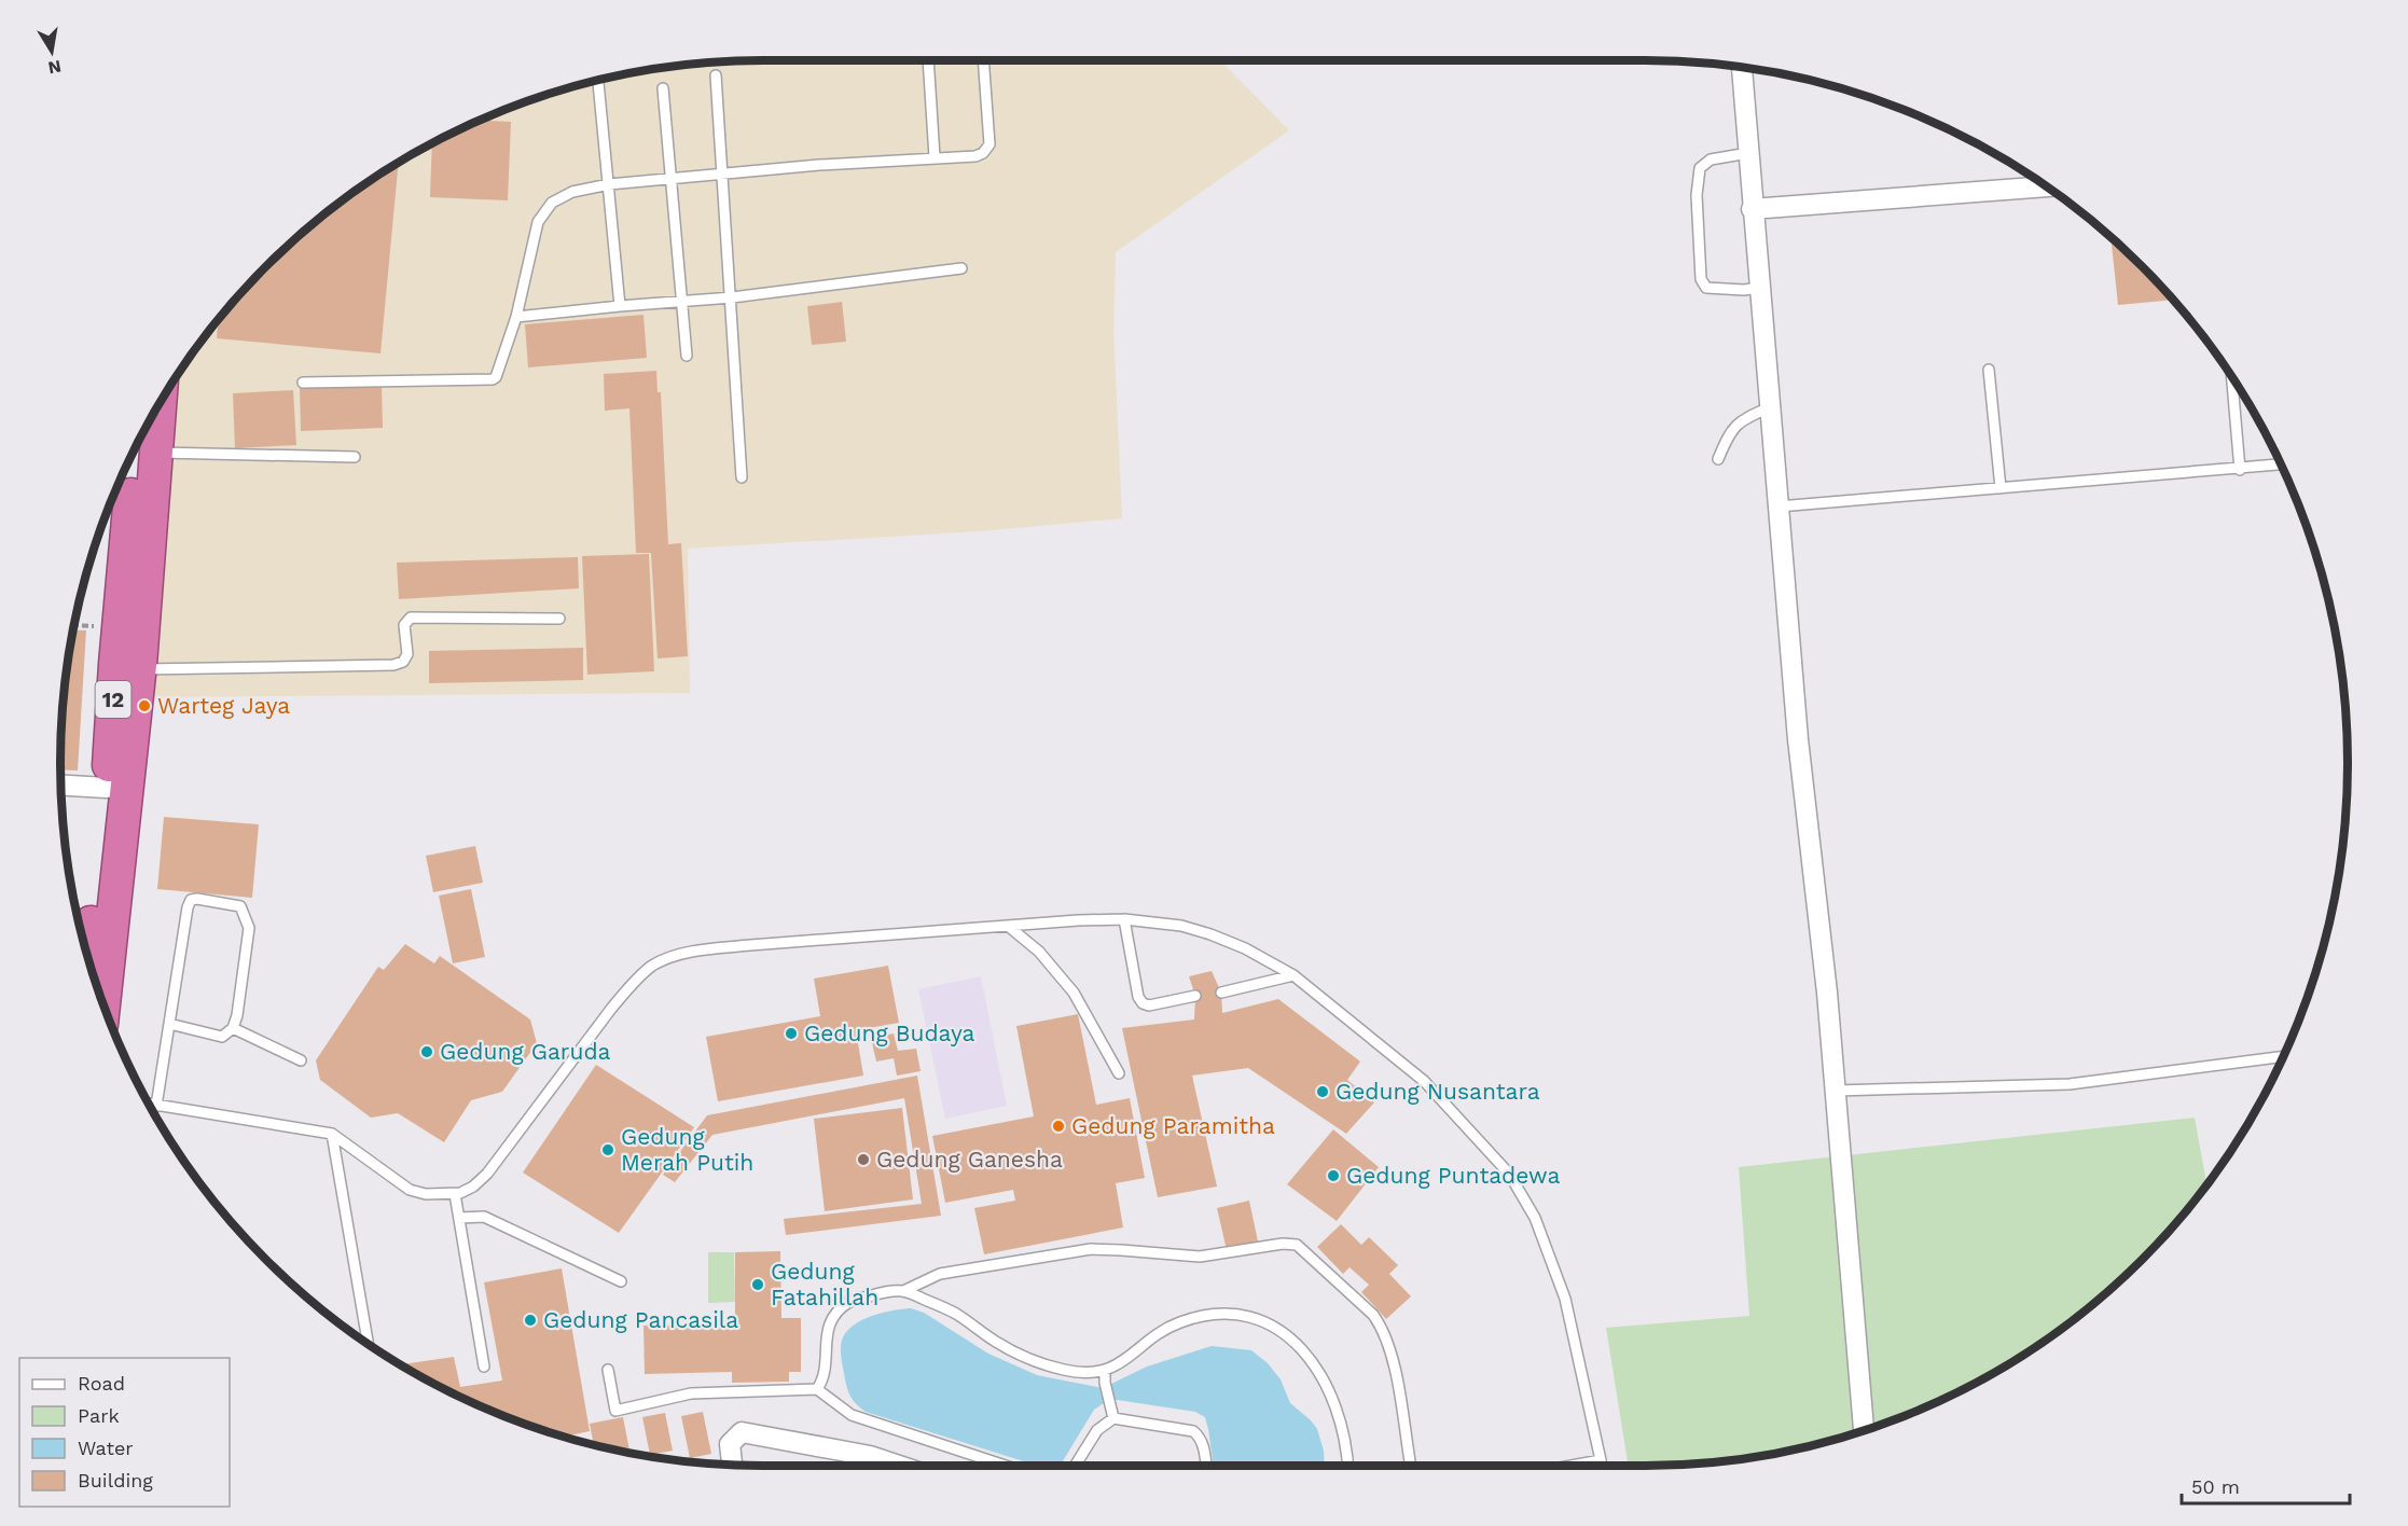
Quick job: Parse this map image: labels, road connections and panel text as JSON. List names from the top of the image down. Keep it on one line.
{"streets":{"highway":["12"]},"places":["Warteg Jaya","Gedung Budaya","Gedung Garuda","Gedung Nusantara","Gedung Paramitha","Gedung Merah Putih","Gedung Ganesha","Gedung Puntadewa","Gedung Fatahillah","Gedung Pancasila"],"legend":["Road","Park","Water","Building"],"scale_bar":"50 m","north":"bottom"}
